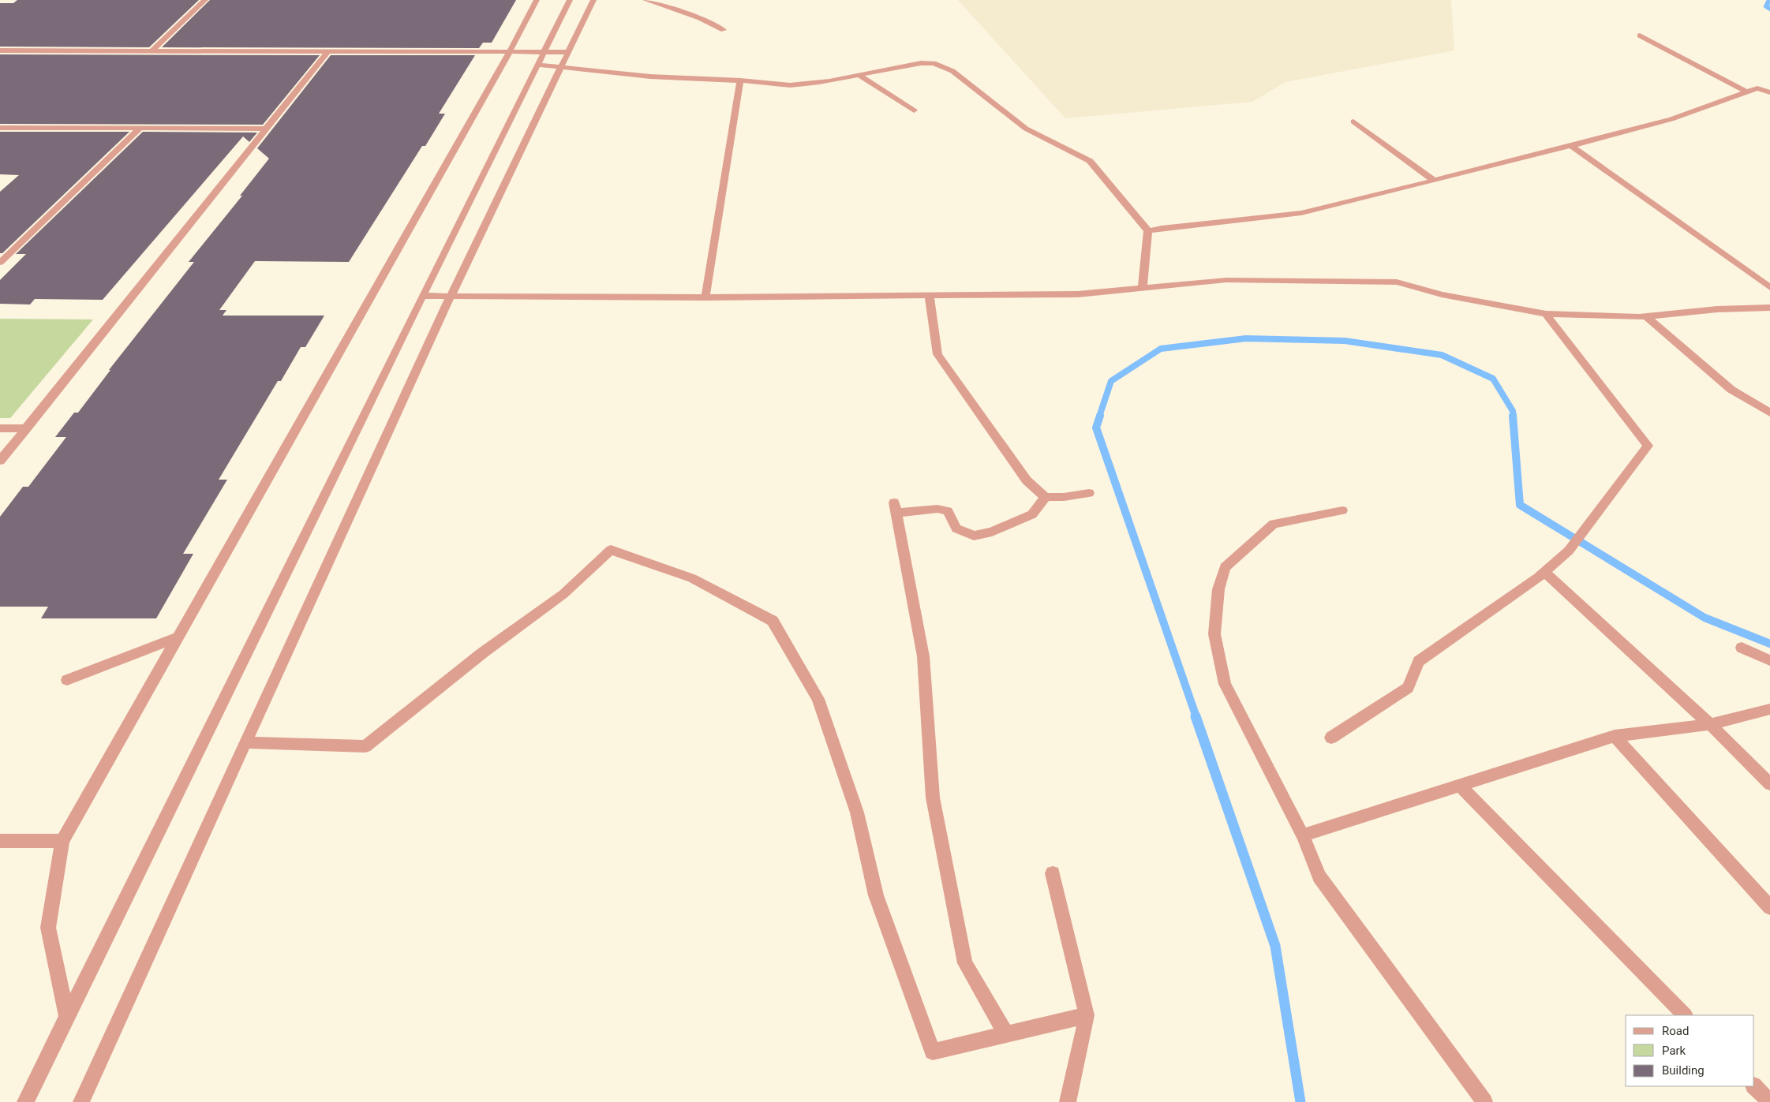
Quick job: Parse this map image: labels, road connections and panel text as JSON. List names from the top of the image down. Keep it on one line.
{"legend":["Road","Park","Building"]}
